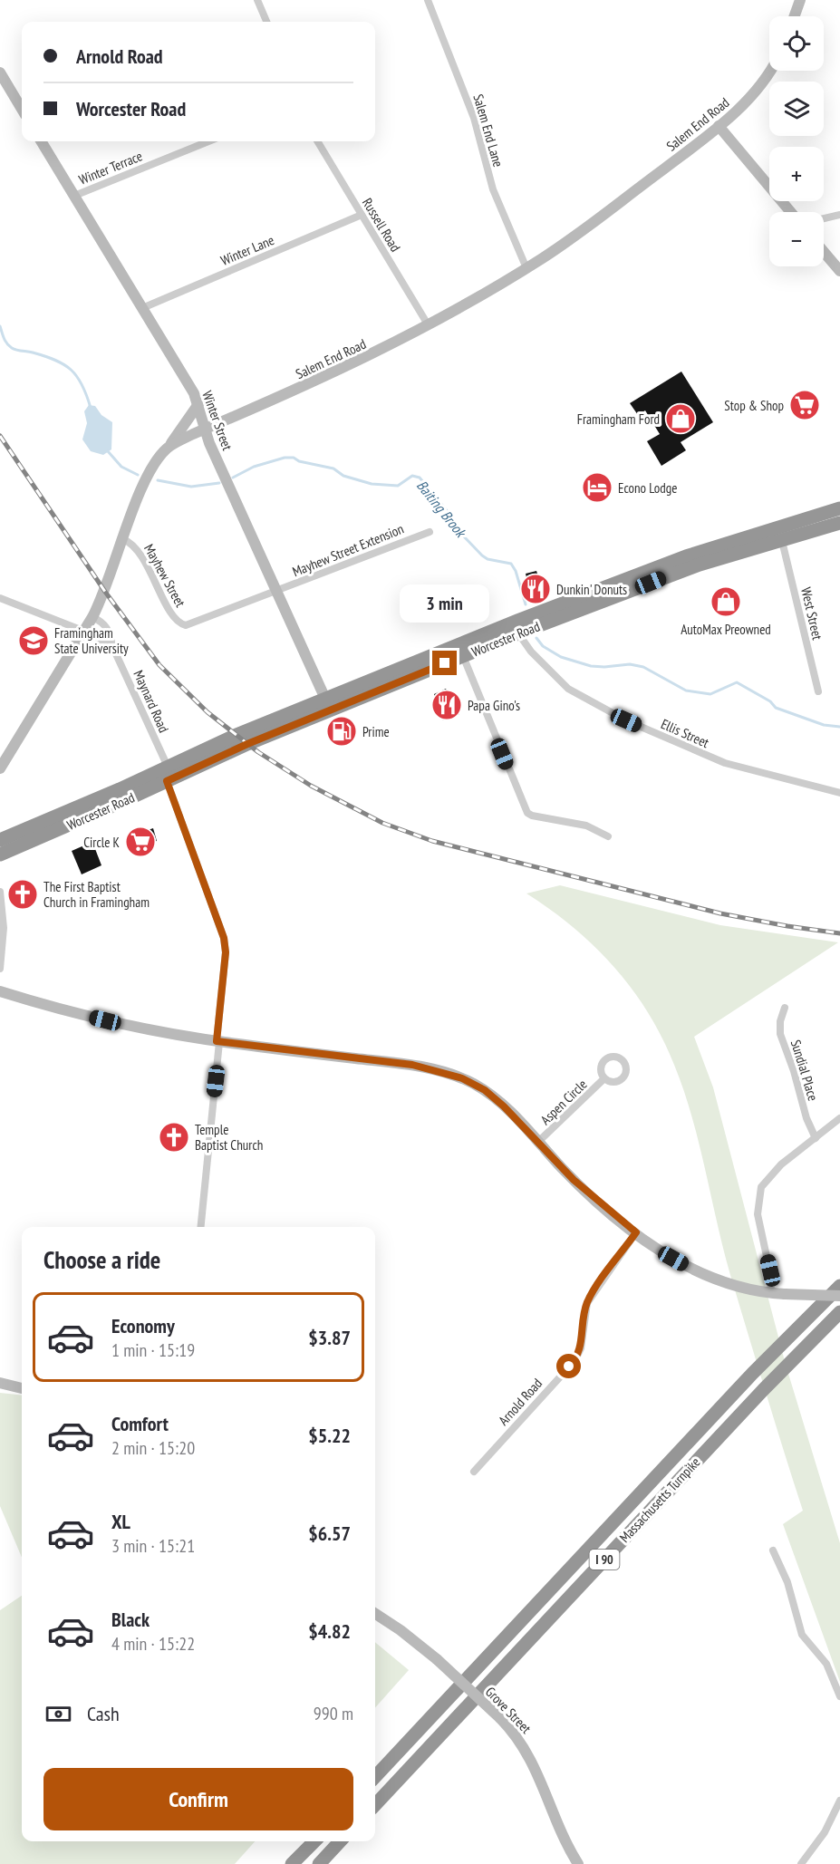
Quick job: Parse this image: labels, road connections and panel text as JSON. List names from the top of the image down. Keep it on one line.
{"streets":{"highway":["Worcester Road","Massachusetts Turnpike","I 90"],"street":["Salem End Road","Salem End Lane","Winter Terrace","Russell Road","Winter Lane","Winter Street","Mayhew Street Extension","Mayhew Street","West Street","Maynard Road","Ellis Street","Sundial Place","Aspen Circle","Arnold Road","Grove Street"]},"crossings":[["Salem End Road","Salem End Lane"],["Salem End Road","Russell Road"],["Salem End Road","Winter Street"],["Salem End Road","Mayhew Street"],["Salem End Road","Maynard Road"],["Winter Terrace","Winter Street"],["Russell Road","Winter Lane"],["Winter Lane","Winter Street"],["Winter Street","Mayhew Street Extension"],["Winter Street","Mayhew Street"],["Winter Street","Worcester Road"],["Mayhew Street Extension","Mayhew Street"],["West Street","Worcester Road"],["Worcester Road","Maynard Road"],["Worcester Road","Ellis Street"]],"water":["Baiting Brook"],"places":{"supermarket":["Stop & Shop","Circle K"],"shop":["Framingham Ford","AutoMax Preowned"],"hotel":["Econo Lodge"],"restaurant":["Dunkin' Donuts","Papa Gino's"],"school or university":["Framingham State University"],"fuel station":["Prime"],"church":["The First Baptist Church in Framingham","Temple Baptist Church"]},"page":{"map_buttons":["+","−"],"banner":["Arnold Road","Worcester Road"],"bubble":"3 min","heading":"Choose a ride","list":[{"name":"Economy","note":"1 min · 15:19","value":"$3.87"},{"name":"Comfort","note":"2 min · 15:20","value":"$5.22"},{"name":"XL","note":"3 min · 15:21","value":"$6.57"},{"name":"Black","note":"4 min · 15:22","value":"$4.82"}],"pay":["Cash","990 m"],"buttons":"Confirm"}}
